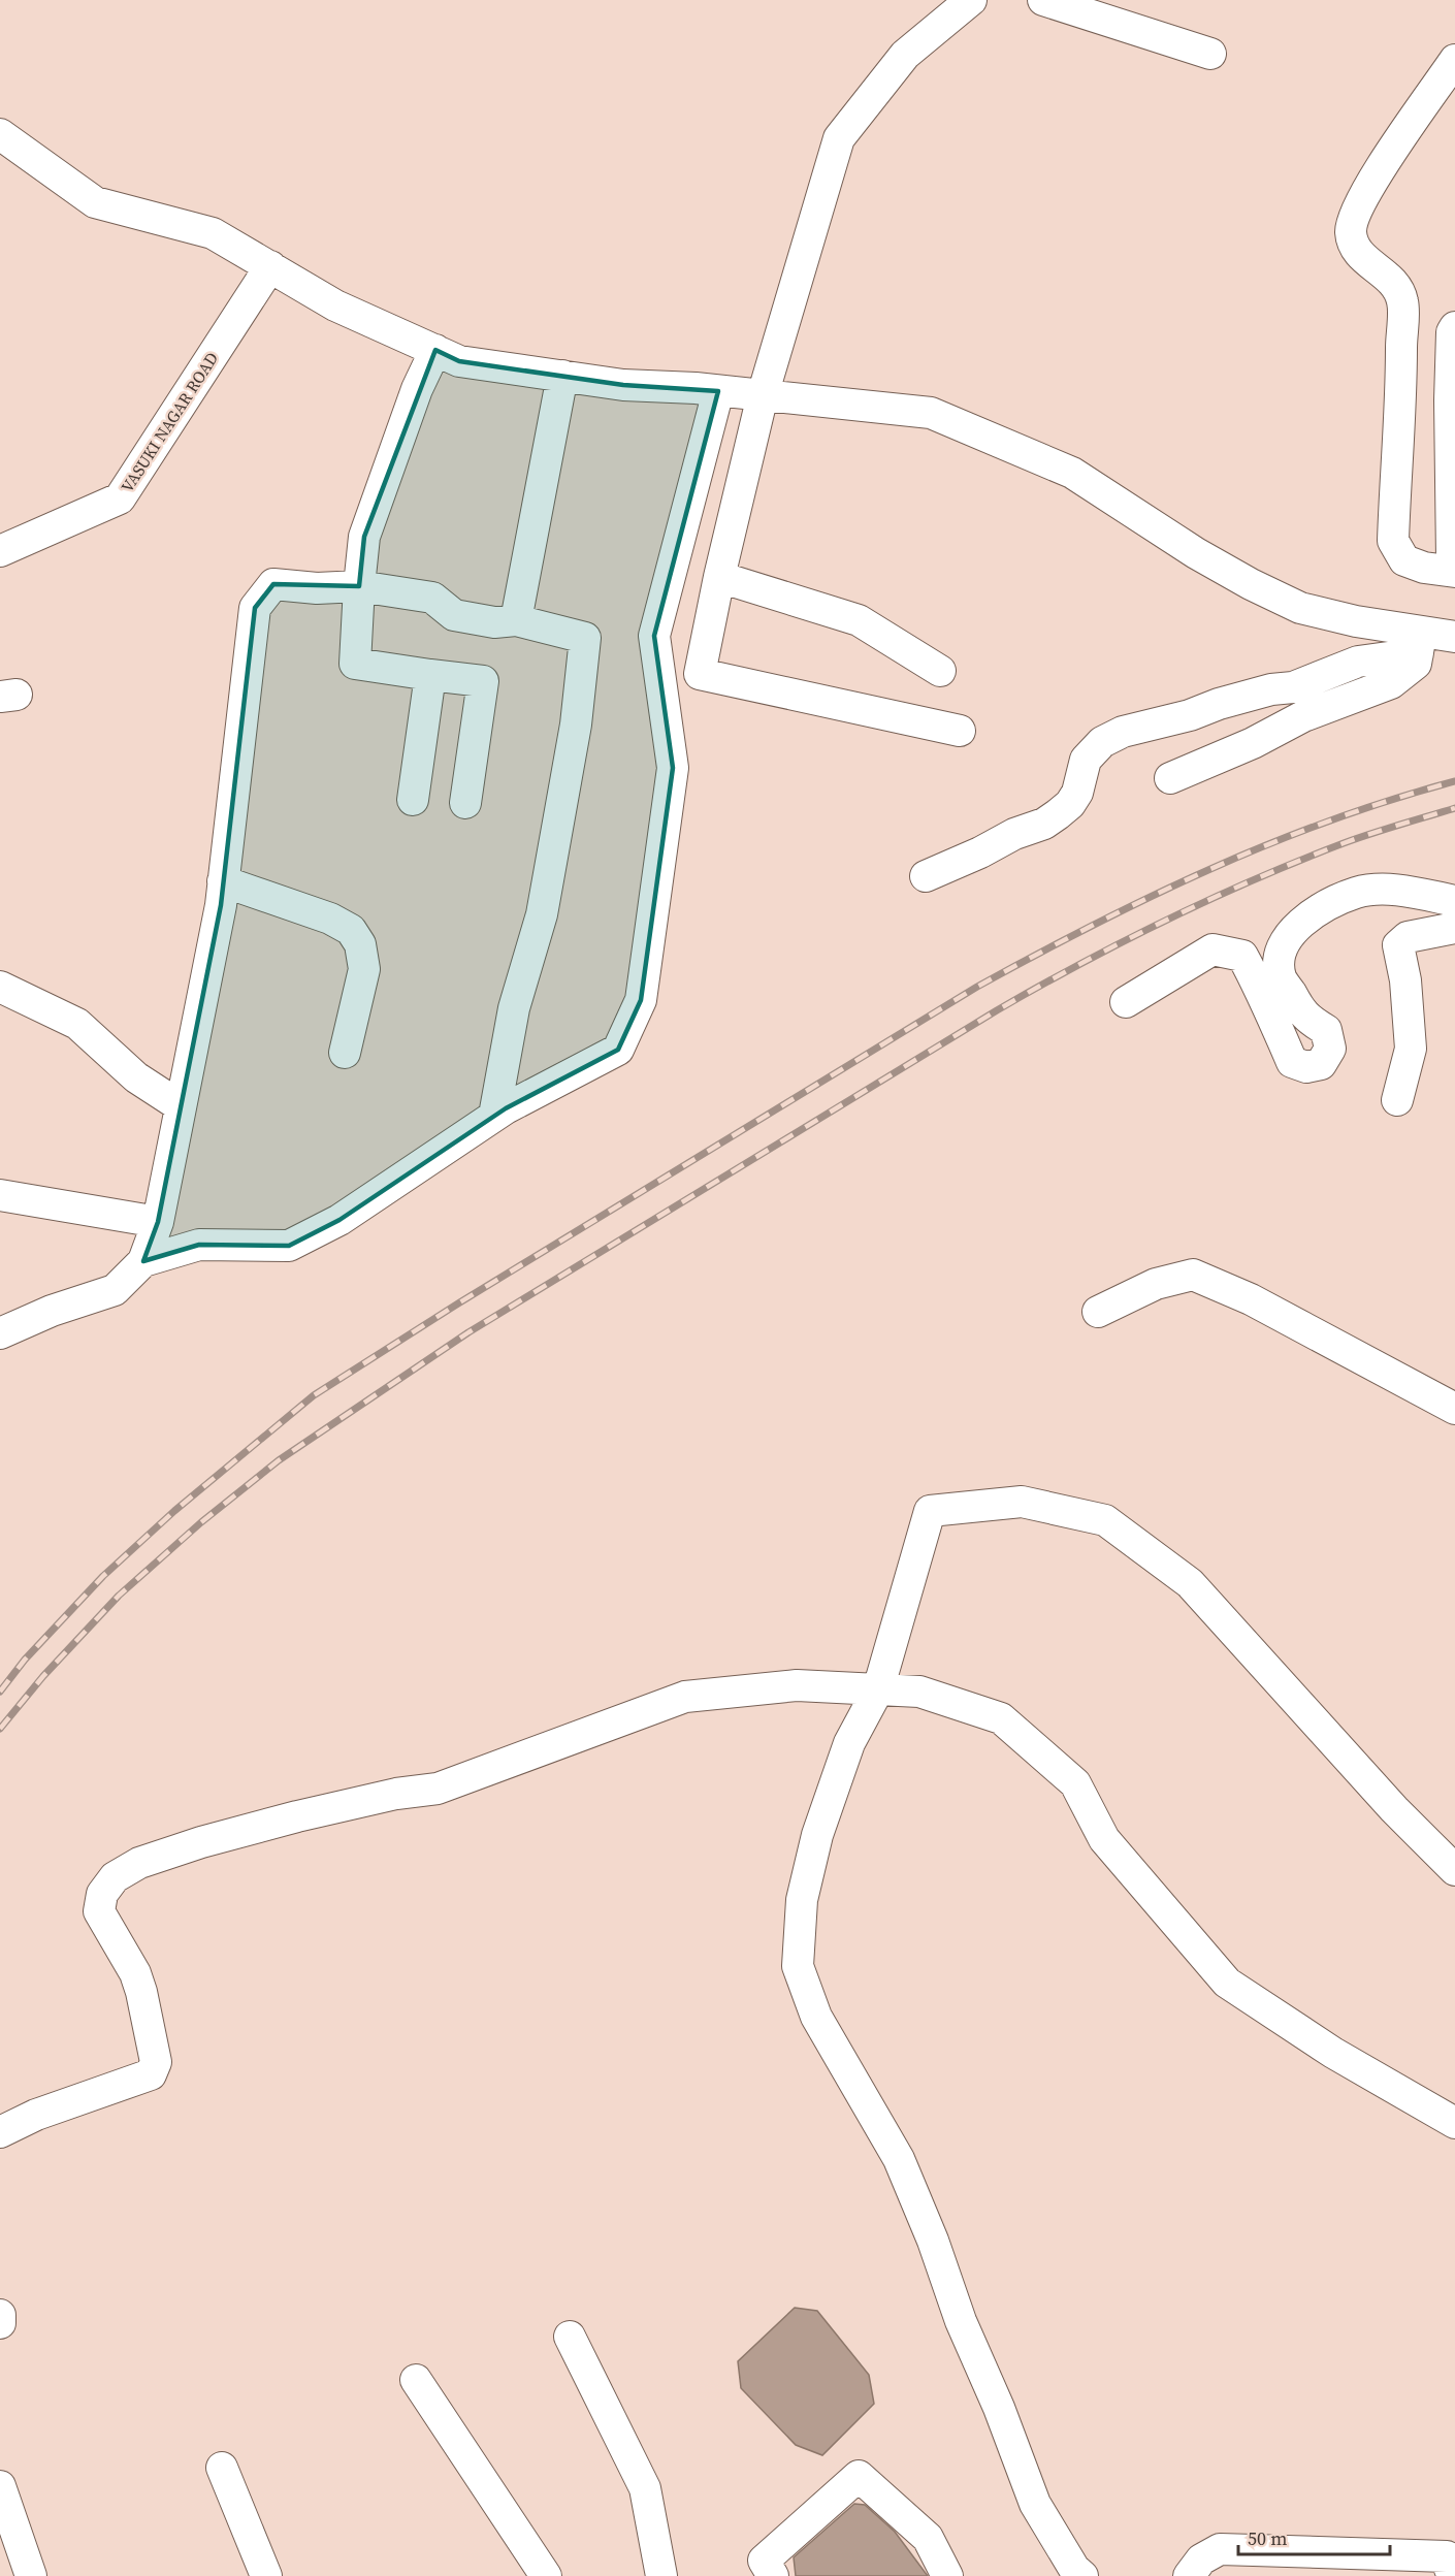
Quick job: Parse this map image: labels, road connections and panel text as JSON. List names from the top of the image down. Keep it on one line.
{"streets":{"street":["VASUKI NAGAR ROAD"]},"scale_bar":"50 m"}
